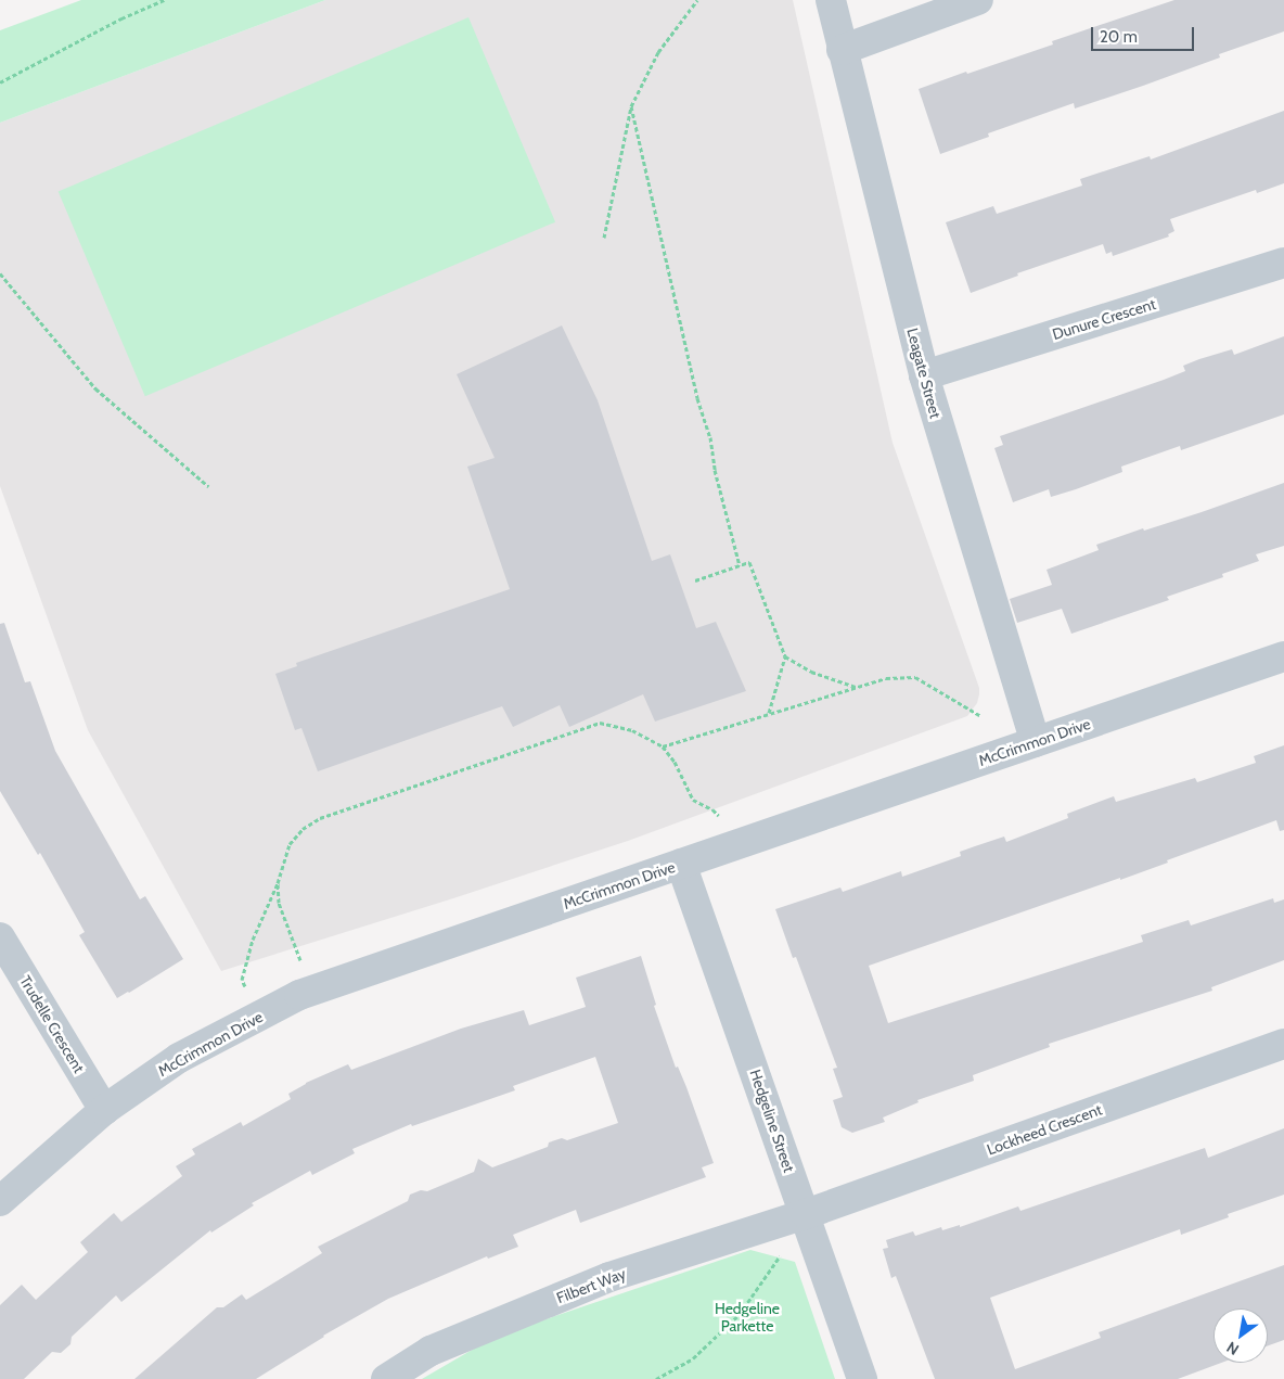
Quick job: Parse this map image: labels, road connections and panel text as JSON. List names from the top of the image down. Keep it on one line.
{"streets":{"street":["Dunure Crescent","Leagate Street","McCrimmon Drive","Trudelle Crescent","Hedgeline Street","Lockheed Crescent","Filbert Way"]},"crossings":[["Dunure Crescent","Leagate Street"],["Leagate Street","McCrimmon Drive"],["McCrimmon Drive","Trudelle Crescent"],["McCrimmon Drive","Hedgeline Street"],["Hedgeline Street","Lockheed Crescent"],["Hedgeline Street","Filbert Way"],["Lockheed Crescent","Filbert Way"]],"parks":["Hedgeline Parkette"],"scale_bar":"20 m","north":"bottom left"}
